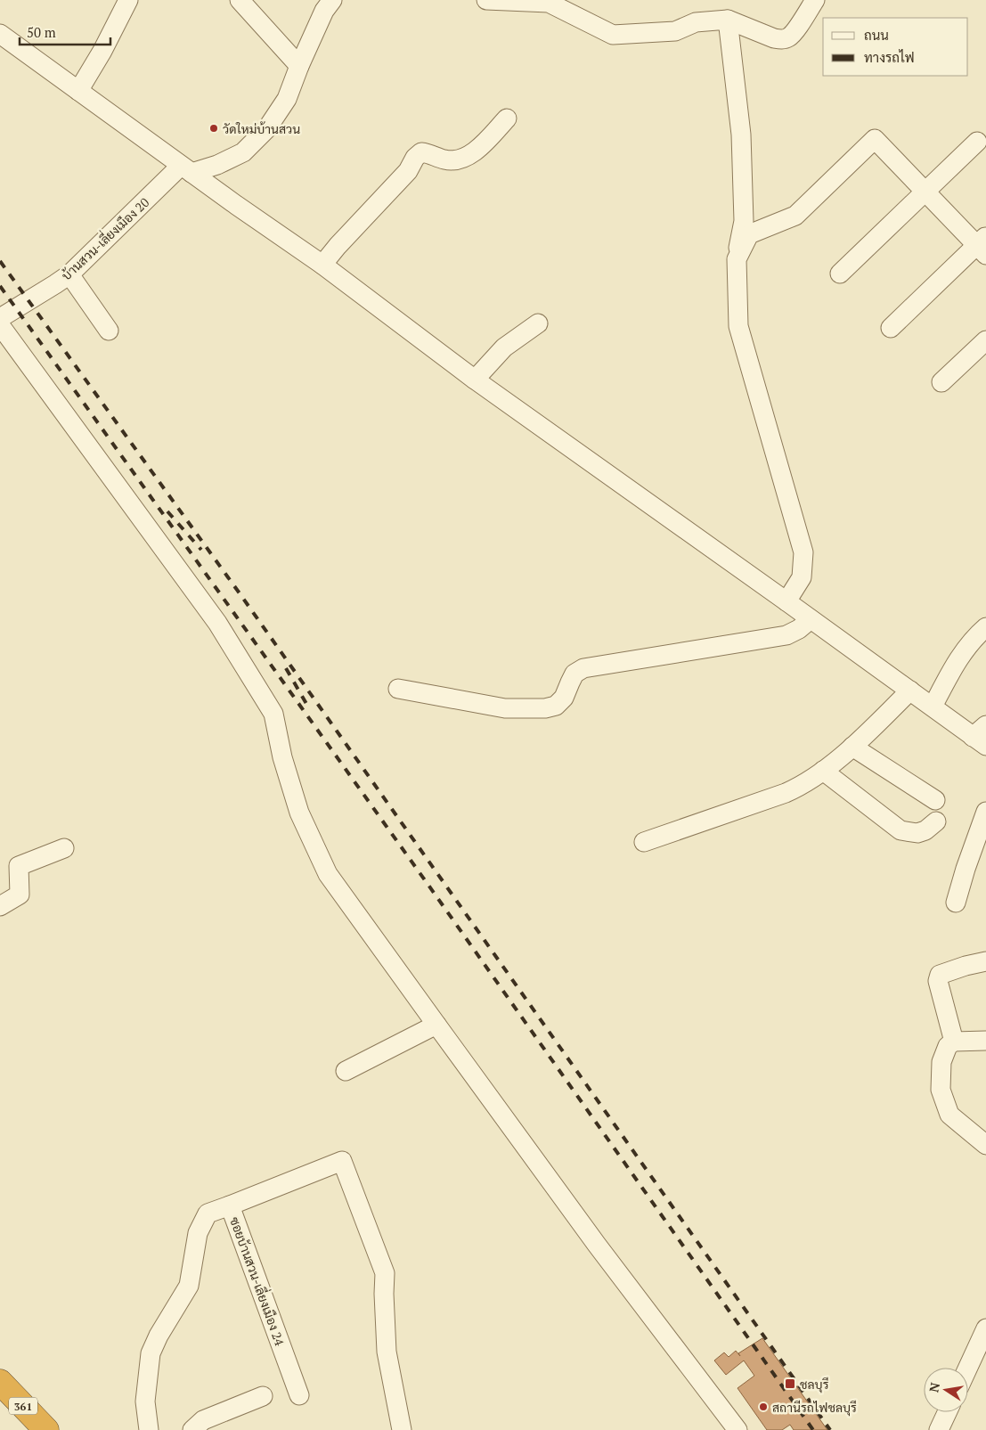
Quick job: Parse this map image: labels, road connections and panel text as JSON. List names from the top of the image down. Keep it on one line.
{"streets":{"highway":["361"],"street":["บ้านสวน-เลี่ยงเมือง 20","ซอยบ้านสวน-เลี่ยงเมือง 24"]},"places":{"other":["วัดใหม่บ้านสวน","สถานีรถไฟชลบุรี"],"transit":["ชลบุรี"]},"legend":["ถนน","ทางรถไฟ"],"scale_bar":"50 m","north":"left"}
